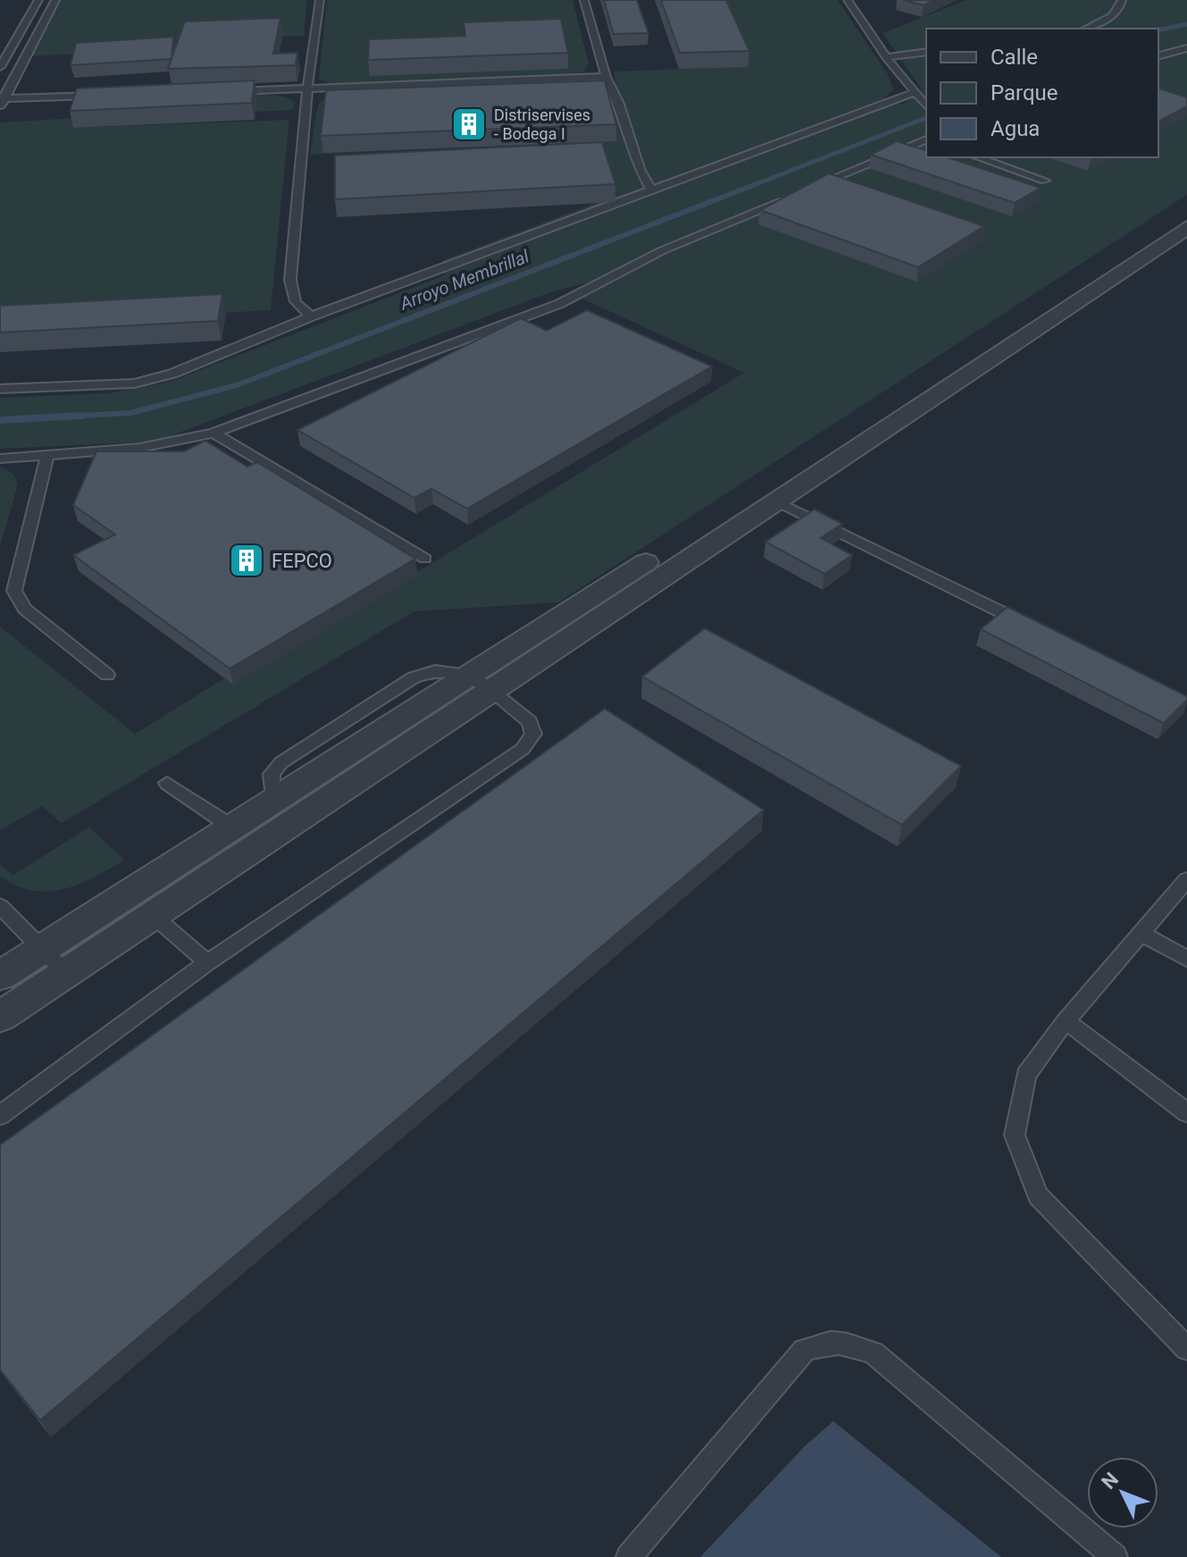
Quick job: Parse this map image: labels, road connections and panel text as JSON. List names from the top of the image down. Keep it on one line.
{"water":["Arroyo Membrillal"],"places":{"building":["Distriservises - Bodega I","FEPCO"]},"legend":["Calle","Parque","Agua"],"north":"top left"}
